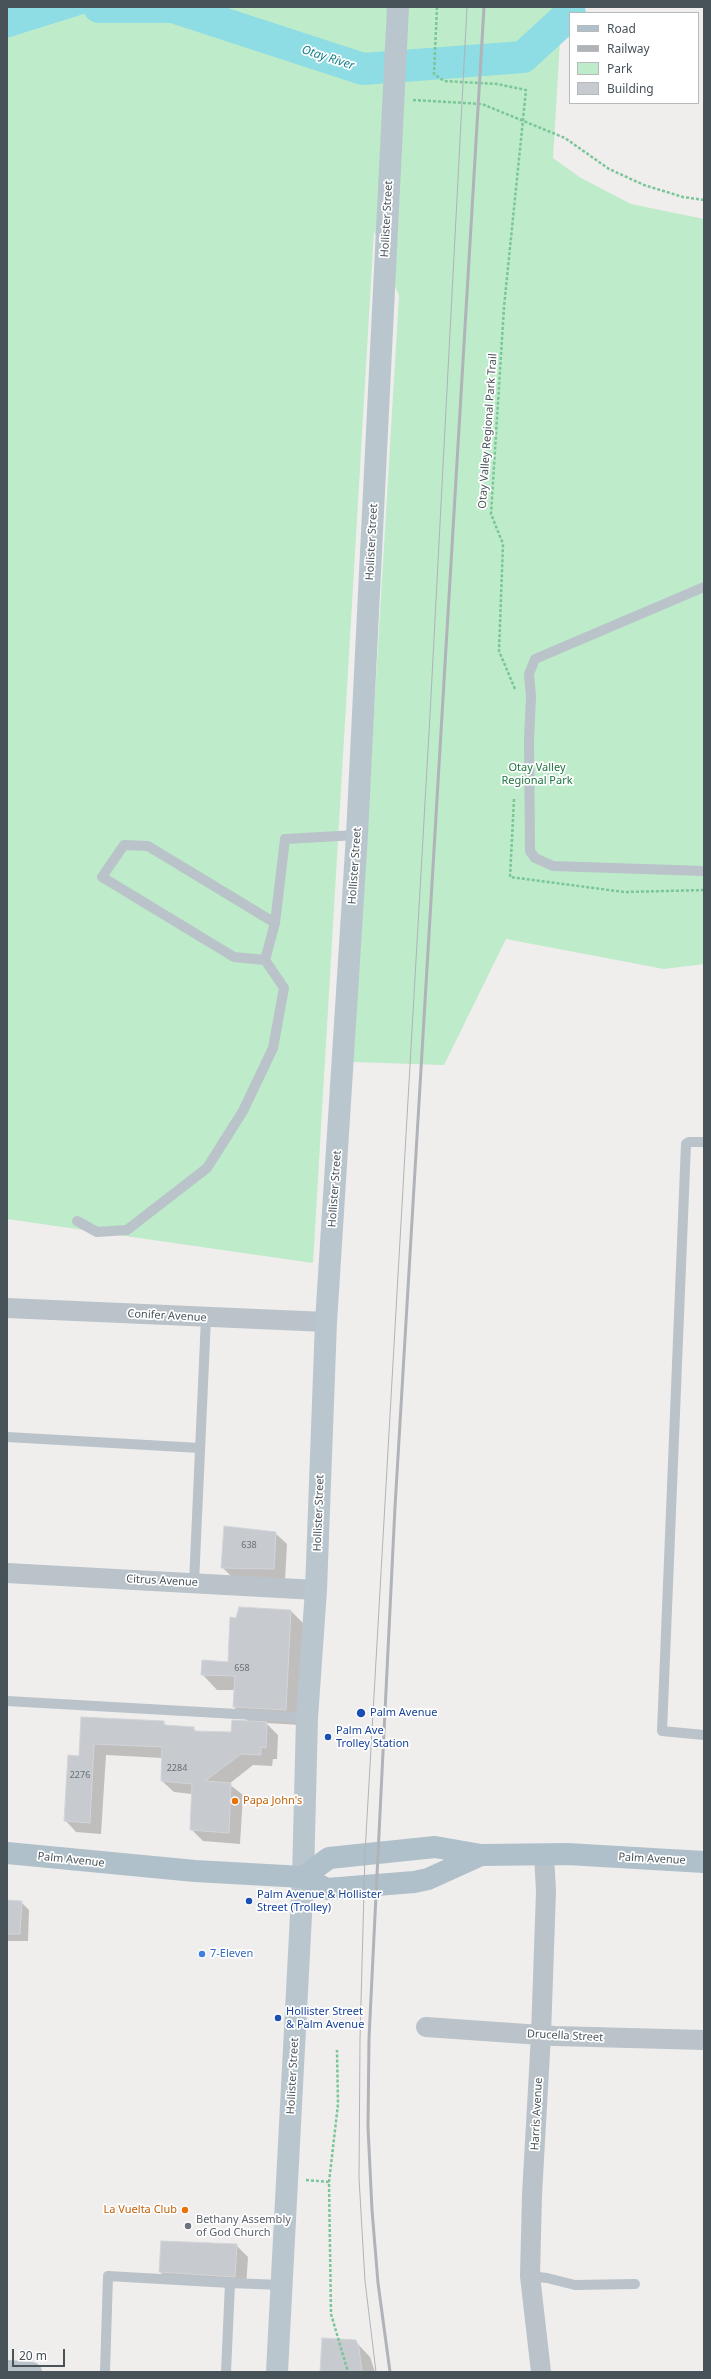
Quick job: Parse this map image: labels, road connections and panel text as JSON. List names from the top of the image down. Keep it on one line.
{"streets":{"main road":["Hollister Street","Palm Avenue"],"street":["Conifer Avenue","Citrus Avenue","Drucella Street","Harris Avenue"],"path":["Otay Valley Regional Park Trail"]},"crossings":[["Hollister Street","Conifer Avenue"],["Hollister Street","Citrus Avenue"],["Hollister Street","Palm Avenue"],["Palm Avenue","Harris Avenue"],["Drucella Street","Harris Avenue"]],"water":["Otay River"],"parks":["Otay Valley Regional Park"],"places":["Palm Avenue","Palm Ave Trolley Station","Papa John's","Palm Avenue & Hollister Street (Trolley)","7-Eleven","Hollister Street & Palm Avenue","La Vuelta Club","Bethany Assembly of God Church"],"house_numbers":["638","658","2284","2276"],"legend":["Road","Railway","Park","Building"],"scale_bar":"20 m"}
